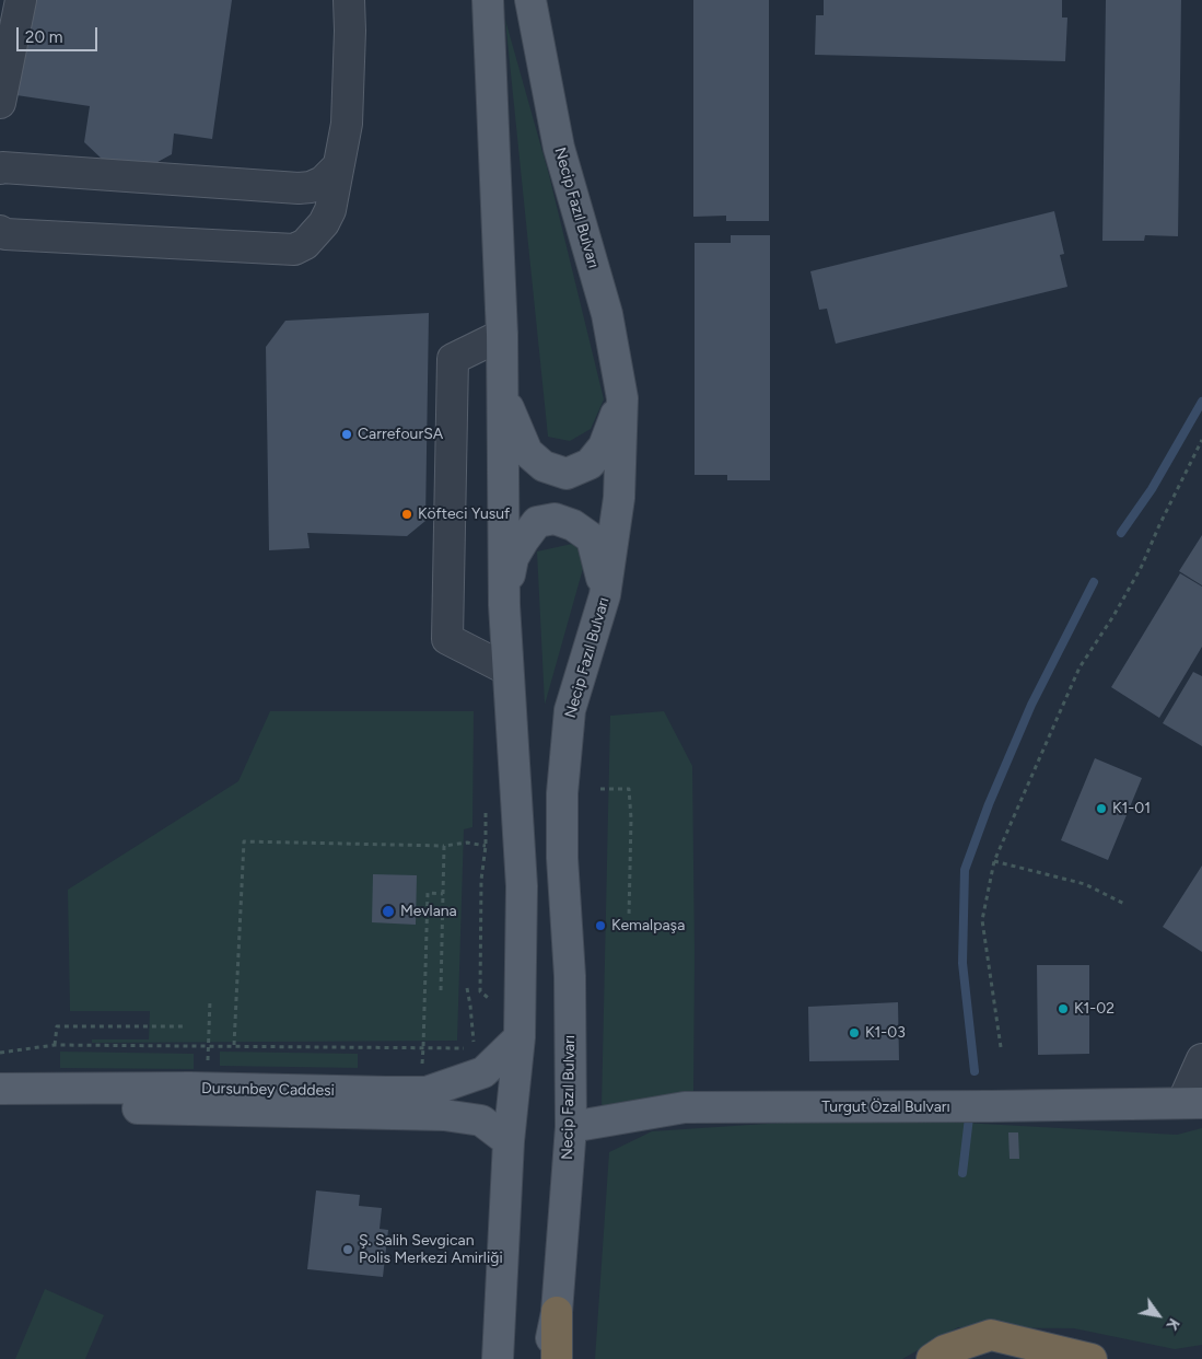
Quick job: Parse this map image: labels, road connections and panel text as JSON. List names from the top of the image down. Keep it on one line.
{"streets":{"main road":["Necip Fazıl Bulvarı","Dursunbey Caddesi","Turgut Özal Bulvarı"]},"crossings":[["Necip Fazıl Bulvarı","Turgut Özal Bulvarı"]],"places":["CarrefourSA","Köfteci Yusuf","K1-01","Mevlana","Kemalpaşa","K1-02","K1-03","Ş. Salih Sevgican Polis Merkezi Amirliği"],"scale_bar":"20 m","north":"bottom right"}
